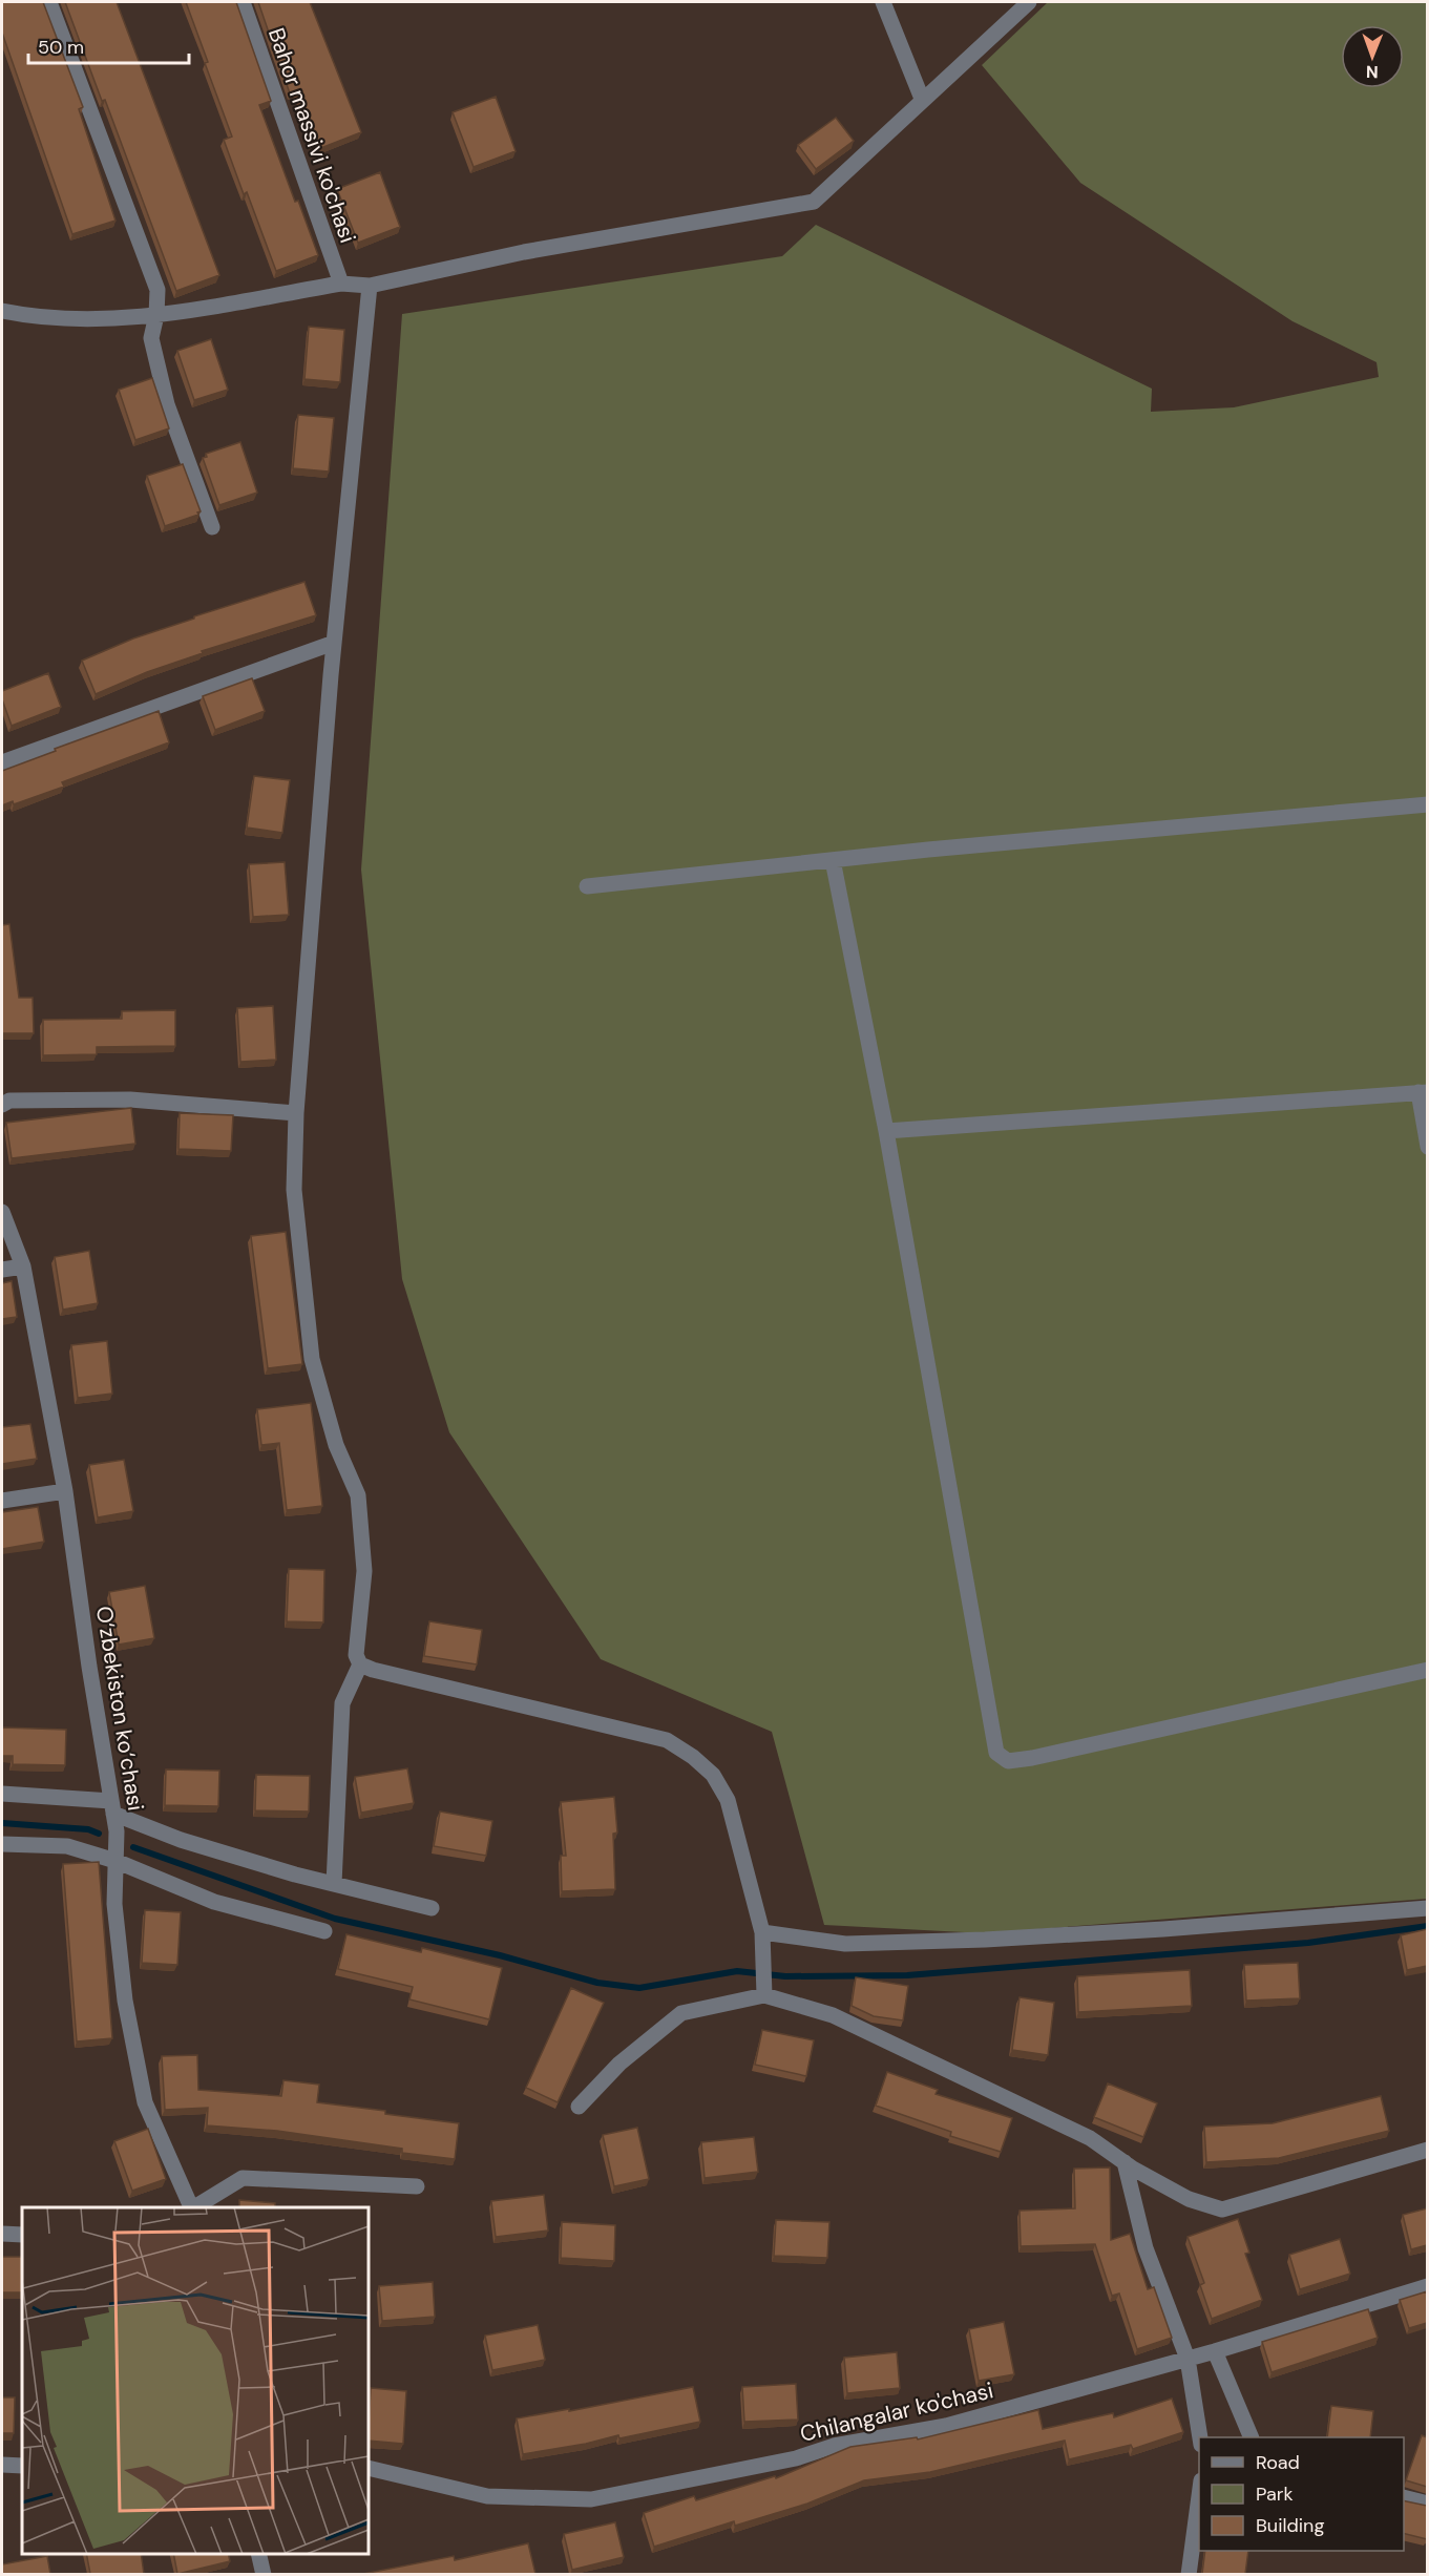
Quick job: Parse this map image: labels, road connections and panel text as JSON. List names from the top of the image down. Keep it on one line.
{"streets":{"street":["Bahor massivi ko'chasi","O‘zbekiston ko‘chasi","Chilangalar ko'chasi"]},"legend":["Road","Park","Building"],"scale_bar":"50 m","north":"bottom"}
